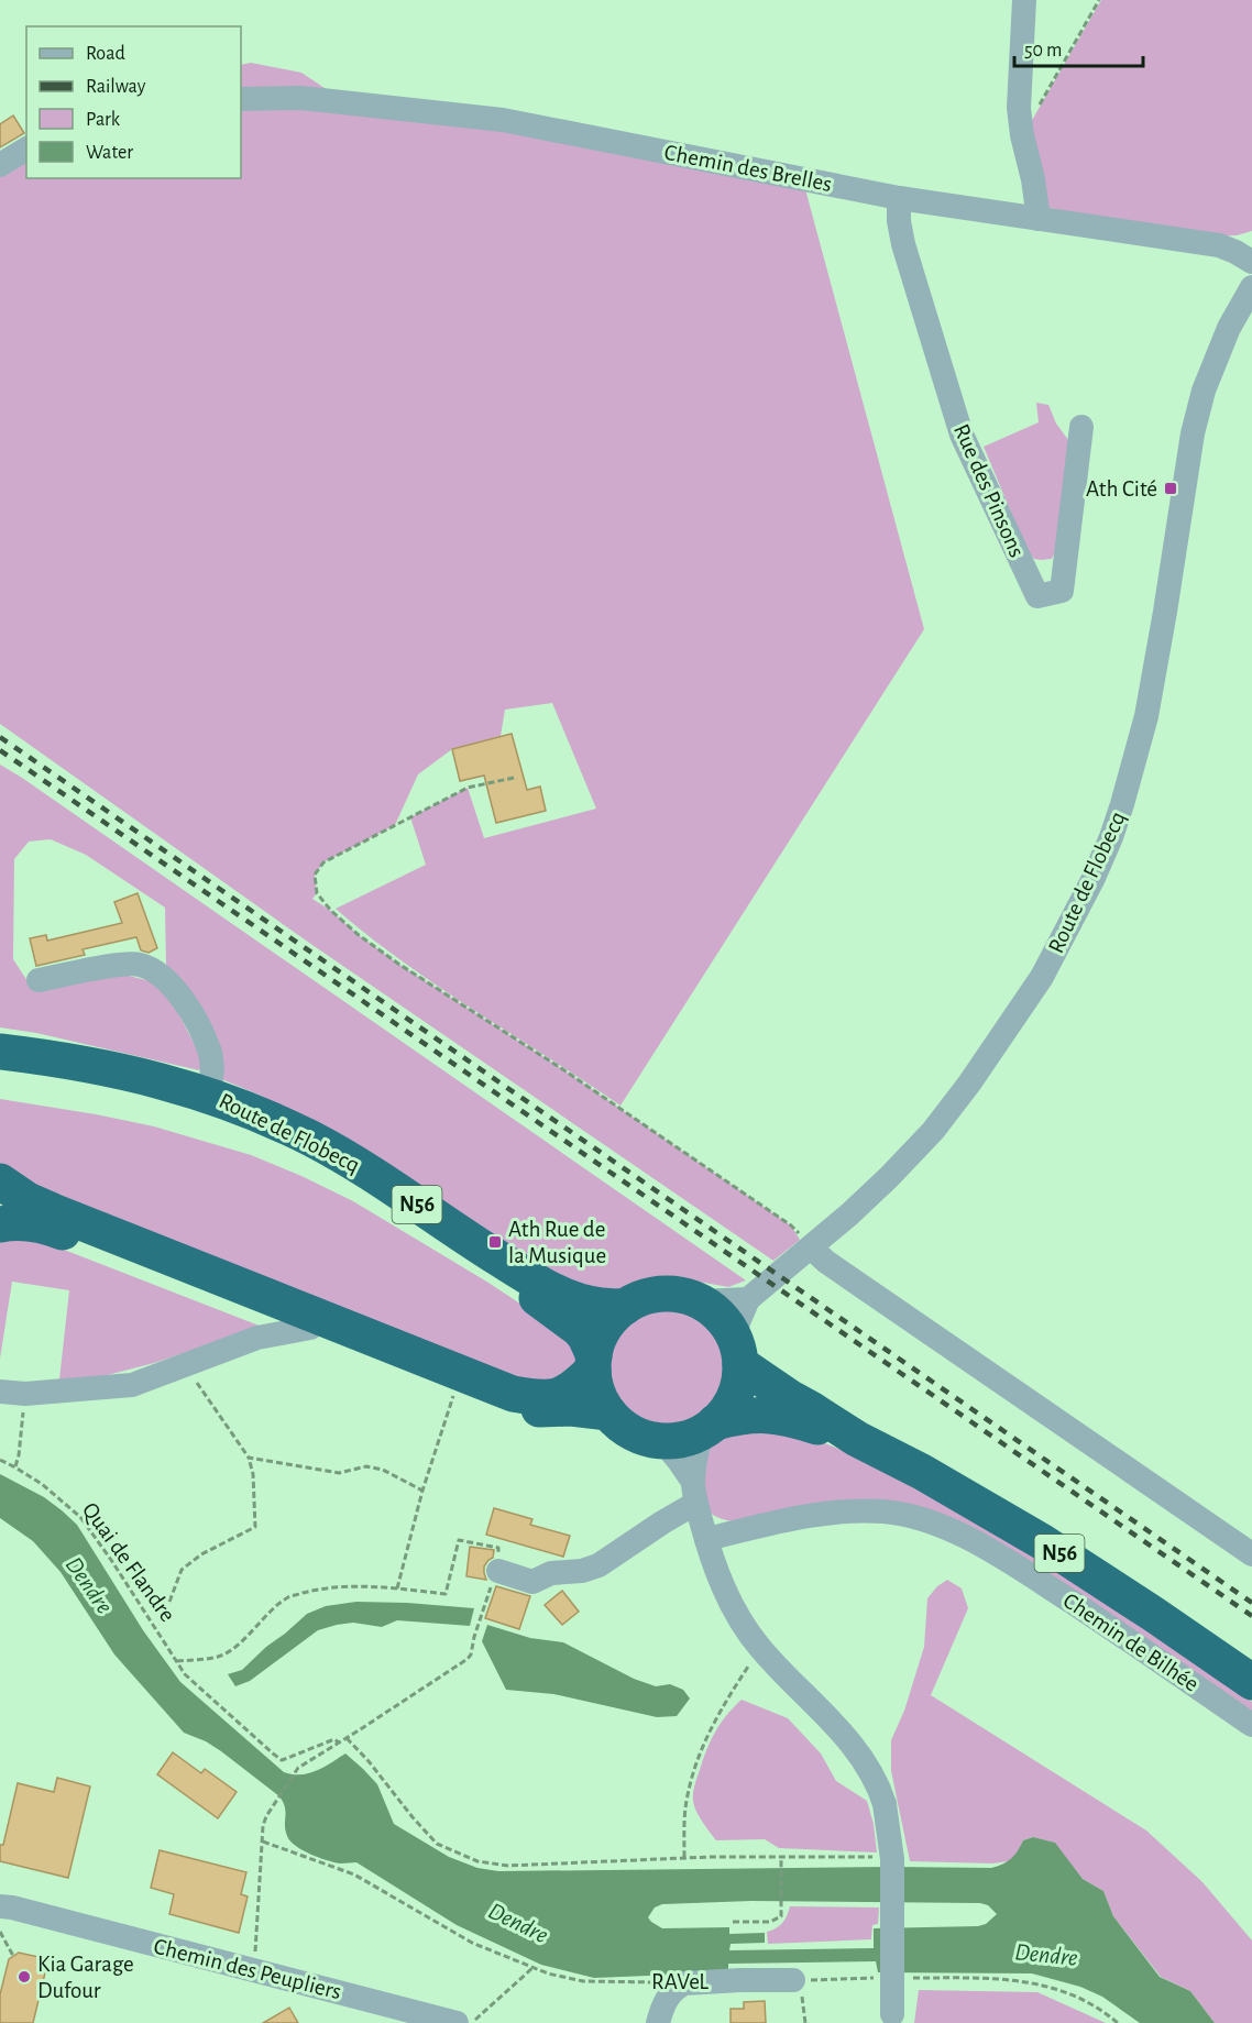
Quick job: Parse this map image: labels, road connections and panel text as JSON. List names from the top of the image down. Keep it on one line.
{"streets":{"highway":["Route de Flobecq","N56"],"street":["Chemin des Brelles","Rue des Pinsons","Chemin de Bilhée","Chemin des Peupliers","RAVeL"],"path":["Quai de Flandre"]},"crossings":[["Chemin des Brelles","Rue des Pinsons"],["Route de Flobecq","N56"]],"water":["Dendre"],"places":{"transit":["Ath Cité","Ath Rue de la Musique"],"other":["Kia Garage Dufour"]},"legend":["Road","Railway","Park","Water"],"scale_bar":"50 m"}
